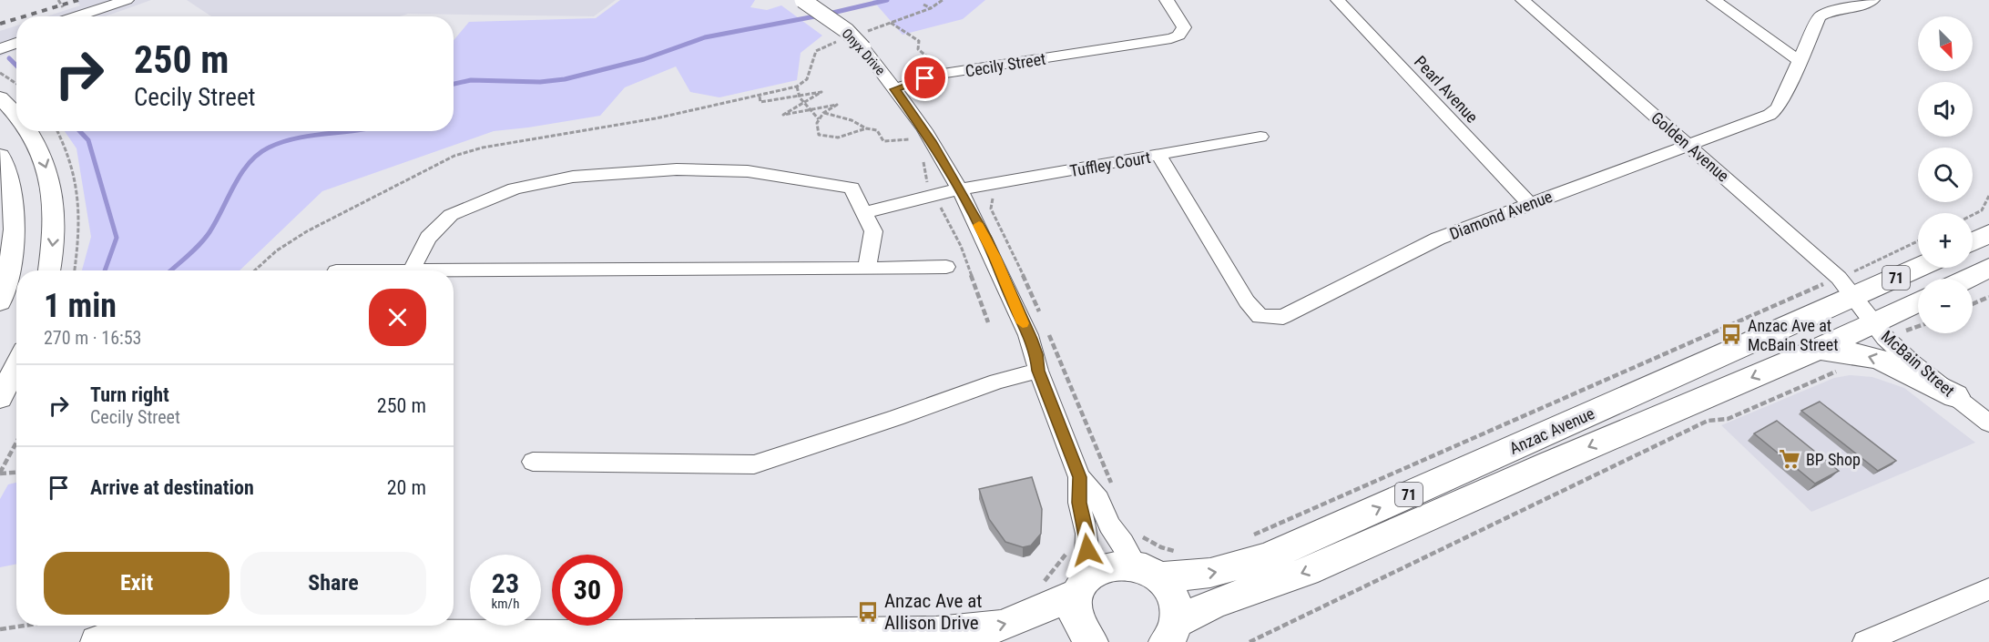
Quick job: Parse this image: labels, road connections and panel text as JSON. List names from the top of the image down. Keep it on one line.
{"streets":{"highway":["71","Anzac Avenue"],"street":["Onyx Drive","Cecily Street","Pearl Avenue","Golden Avenue","Tuffley Court","Diamond Avenue","McBain Street"]},"crossings":[["Onyx Drive","Cecily Street"],["Pearl Avenue","Diamond Avenue"],["Golden Avenue","Diamond Avenue"],["Golden Avenue","McBain Street"],["Golden Avenue","Anzac Avenue"],["Tuffley Court","Diamond Avenue"],["71","Anzac Avenue"],["McBain Street","Anzac Avenue"]],"places":{"bus stop":["Anzac Ave at McBain Street","Anzac Ave at Allison Drive"],"supermarket":["BP Shop"]},"north":"bottom right","page":{"map_buttons":["+","−"],"turn":["250 m","Cecily Street"],"heading":["1 min","270 m · 16:53"],"list":[{"name":"Turn right","note":"Cecily Street","value":"250 m"},{"name":"Arrive at destination","value":"20 m"}],"buttons":["Exit","Share"],"speed":"23 km/h","limit":"30"}}
